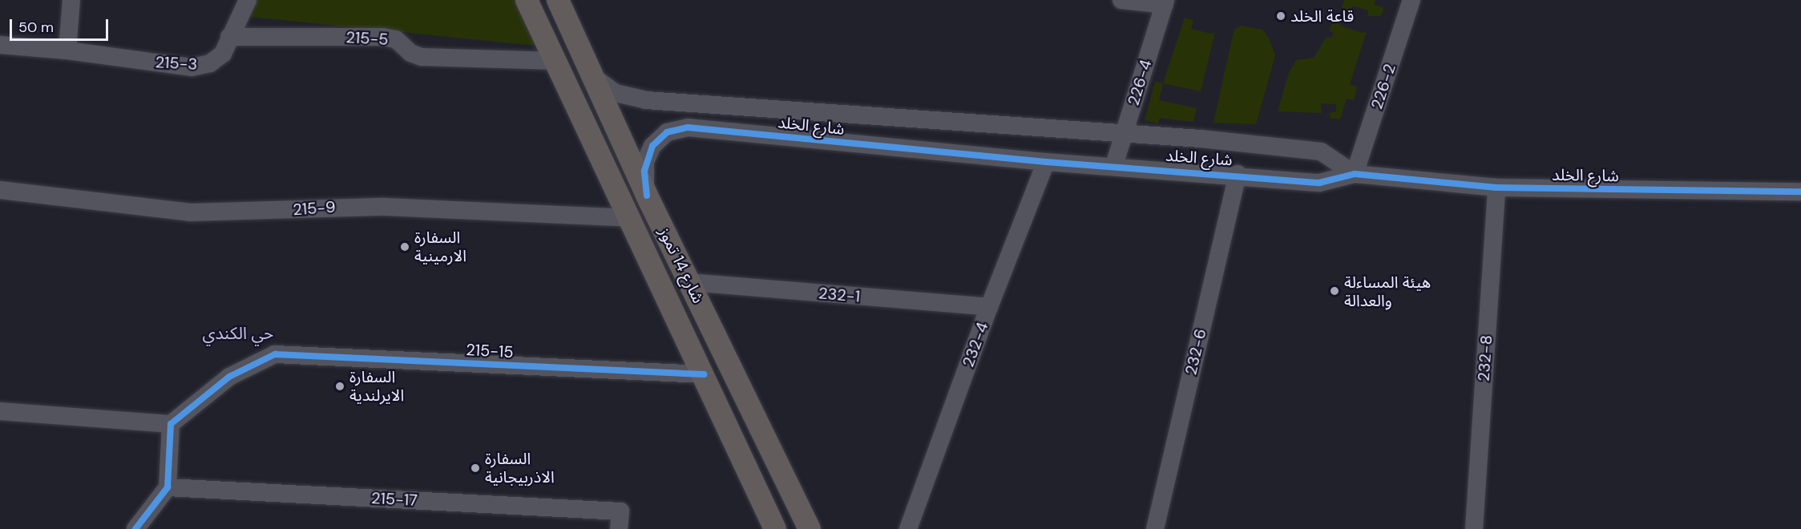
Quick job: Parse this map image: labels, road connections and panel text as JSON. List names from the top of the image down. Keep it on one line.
{"streets":{"main road":["شارع 14 تموز"],"street":["215-5","215-3","226-4","226-2","شارع الخلد","215-9","232-1","232-4","215-15","232-6","232-8","215-17"]},"crossings":[["215-5","215-3"],["215-5","شارع 14 تموز"],["226-4","شارع الخلد"],["226-2","شارع الخلد"],["شارع الخلد","شارع 14 تموز"],["شارع الخلد","232-4"],["شارع الخلد","232-6"],["شارع الخلد","232-8"],["215-9","شارع 14 تموز"],["شارع 14 تموز","232-1"],["شارع 14 تموز","215-15"],["232-1","232-4"]],"districts":["حي الكندي"],"places":["قاعة الخلد","السفارة الارمينية","هيئة المساءلة والعدالة","السفارة الايرلندية","السفارة الاذربيجانية"],"scale_bar":"50 m"}
